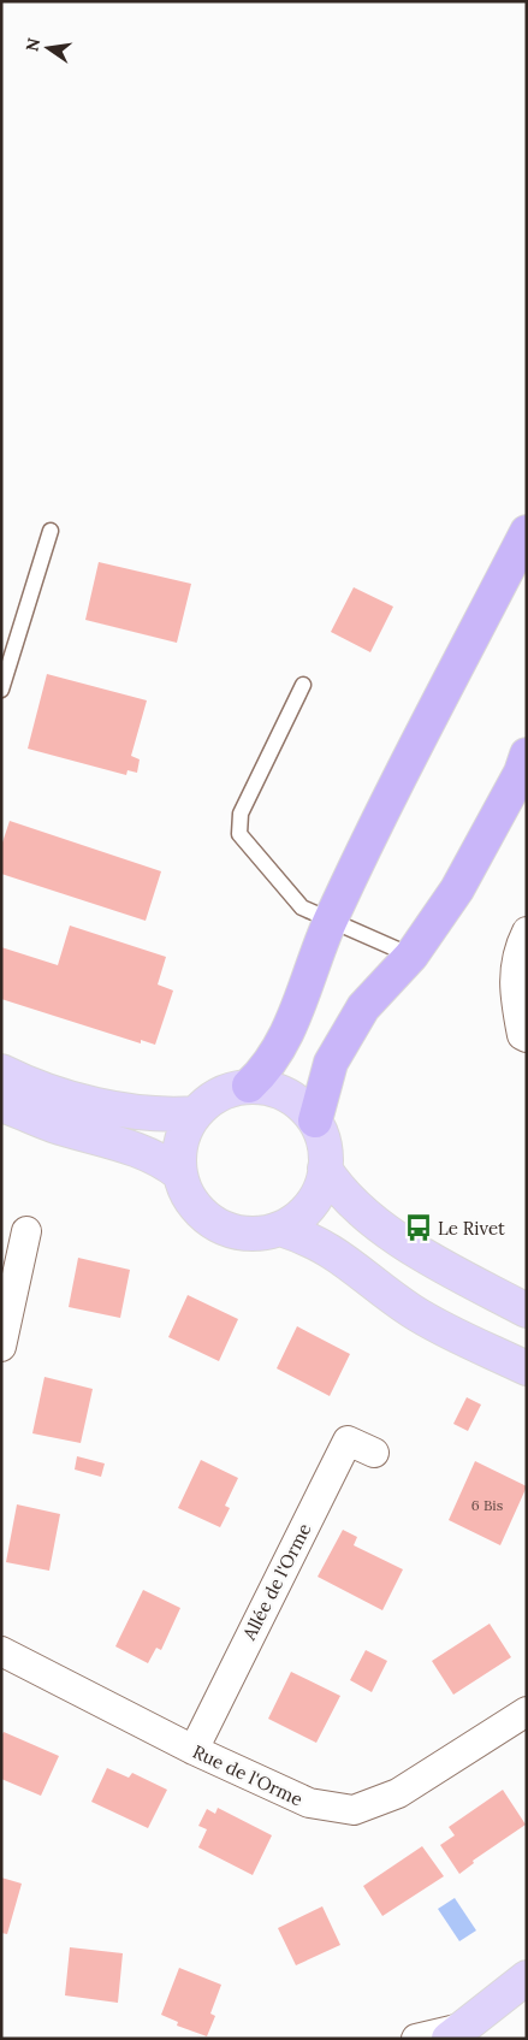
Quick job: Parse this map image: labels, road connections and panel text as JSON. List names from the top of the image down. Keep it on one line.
{"streets":{"street":["Allée de l'Orme","Rue de l'Orme"]},"crossings":[["Allée de l'Orme","Rue de l'Orme"]],"places":{"bus stop":["Le Rivet"]},"house_numbers":["6 Bis"],"north":"left"}
